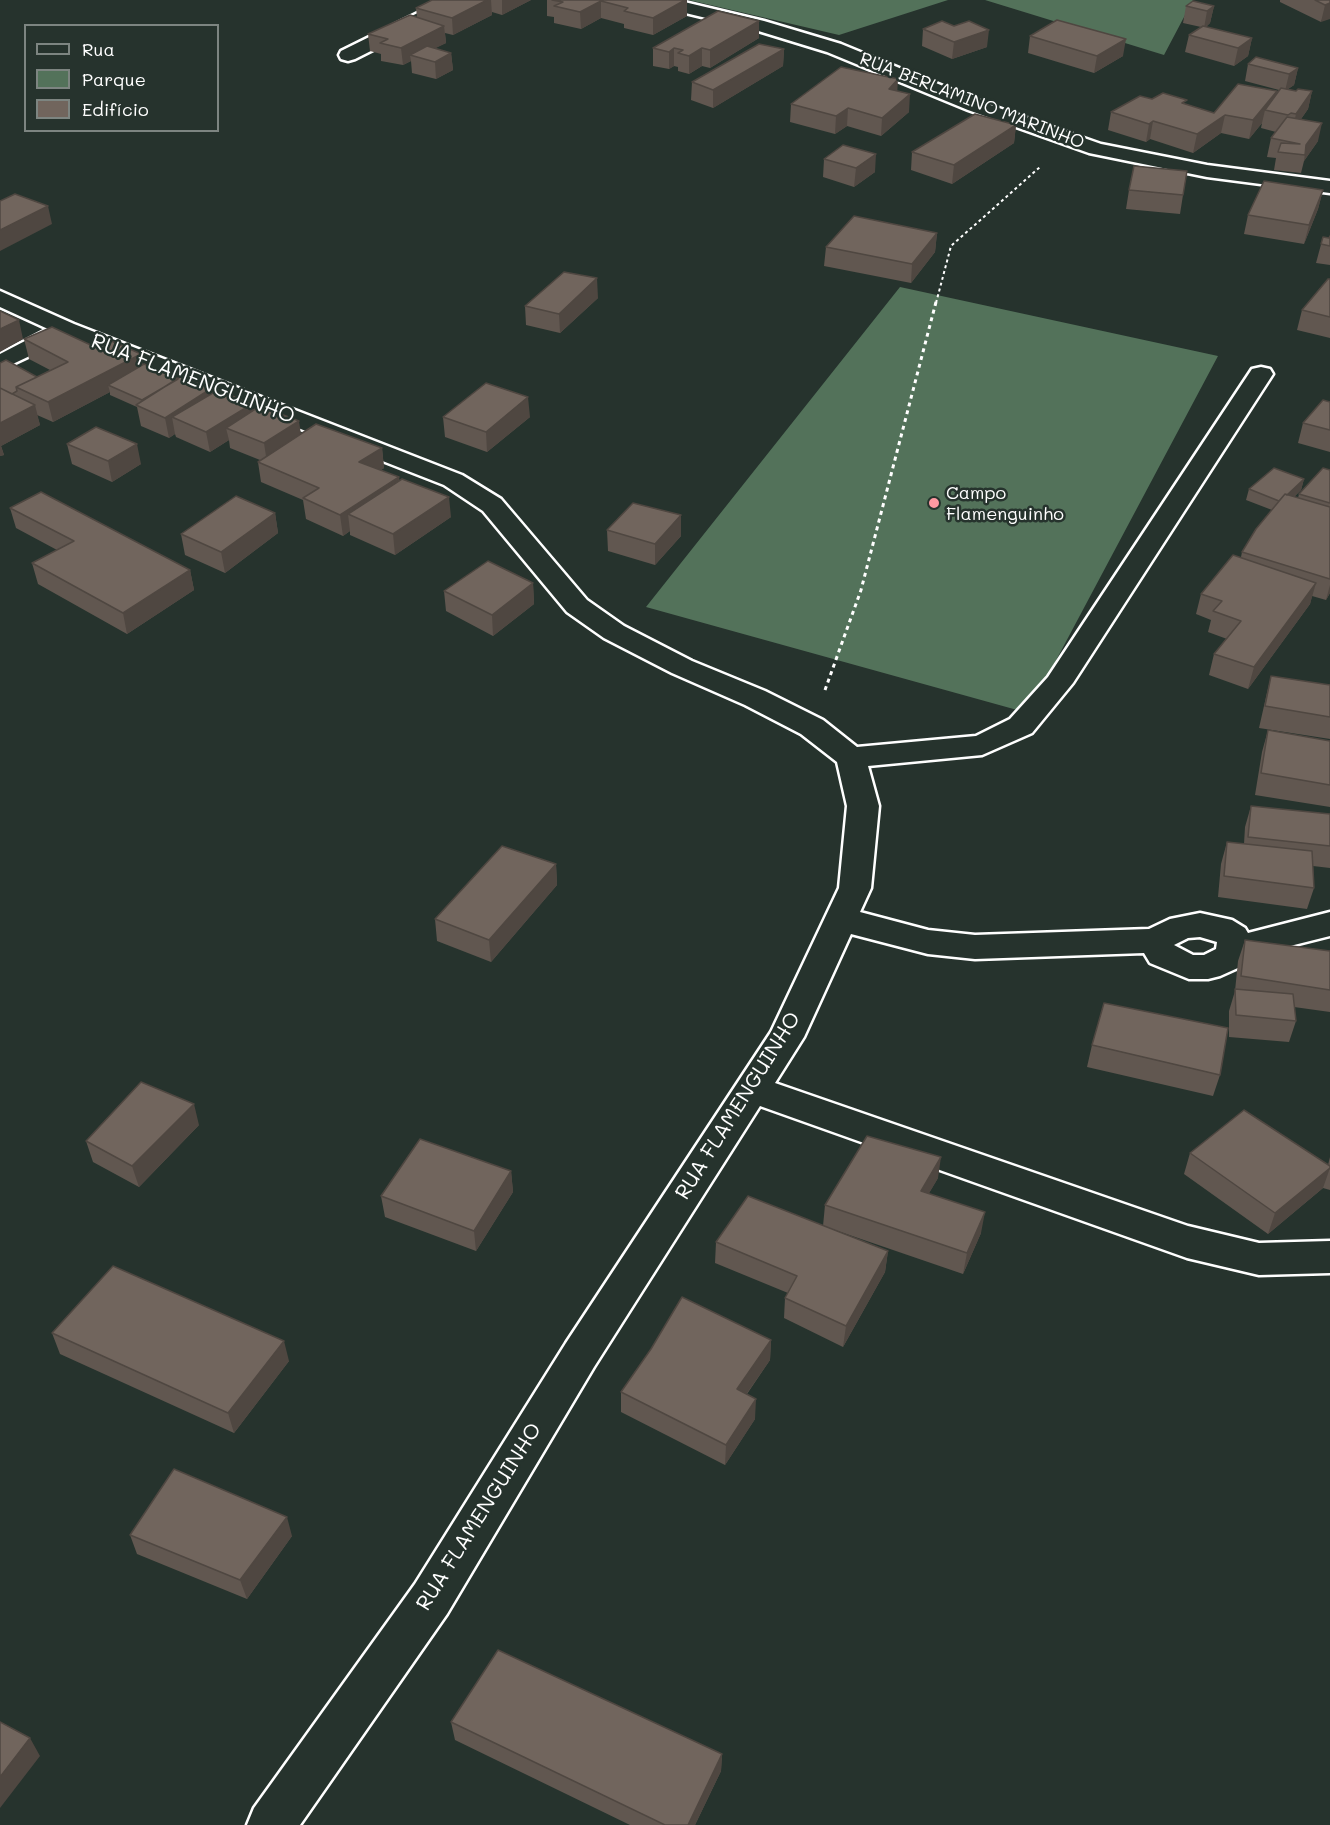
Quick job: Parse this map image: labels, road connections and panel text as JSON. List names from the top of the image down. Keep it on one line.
{"streets":{"street":["RUA BERLAMINO MARINHO","RUA FLAMENGUINHO"]},"places":["Campo Flamenguinho"],"legend":["Rua","Parque","Edifício"]}
